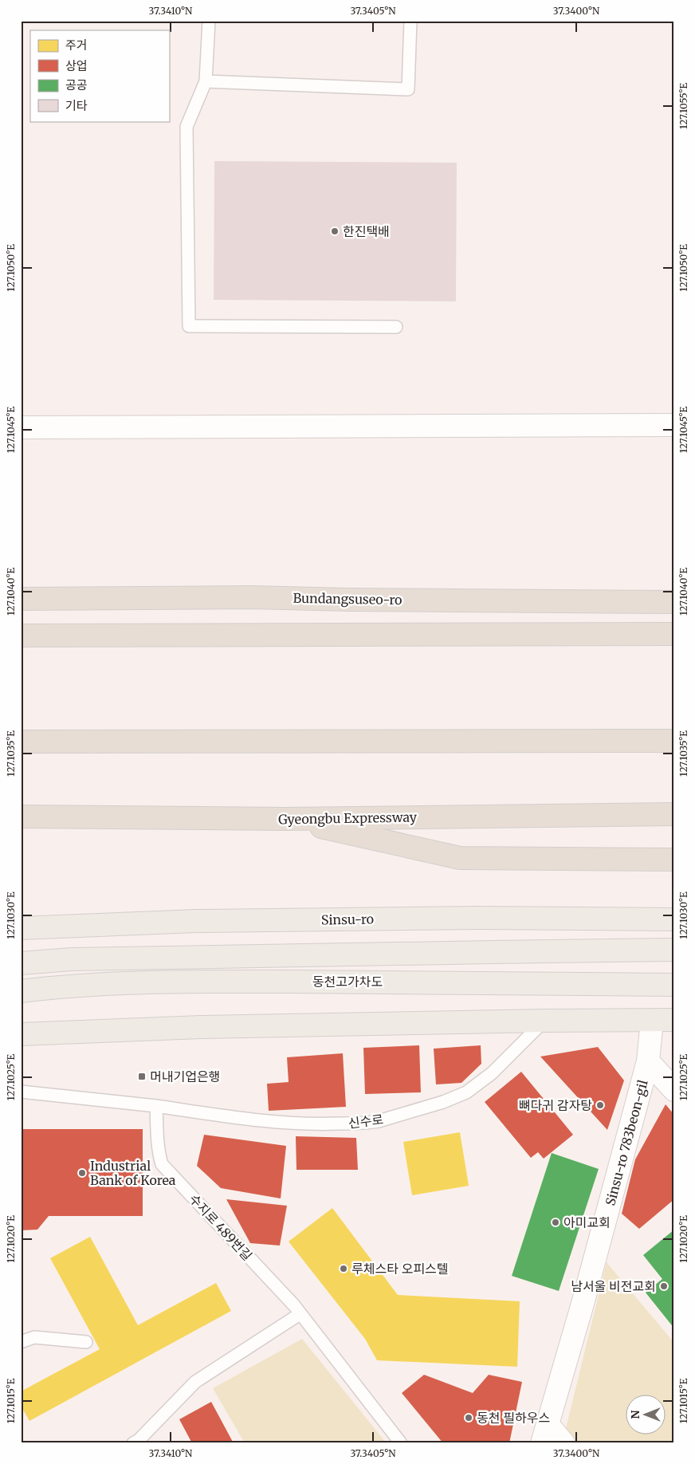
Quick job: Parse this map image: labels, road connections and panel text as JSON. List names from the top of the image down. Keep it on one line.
{"streets":{"highway":["Bundangsuseo-ro","Gyeongbu Expressway"],"main road":["Sinsu-ro","동천고가차도"],"street":["Sinsu-ro 783beon-gil"],"lane":["신수로","수지로 489번길"]},"crossings":[["신수로","수지로 489번길"]],"places":{"other":["한진택배","뼈다귀 감자탕","Industrial Bank of Korea","아미교회","루체스타 오피스텔","남서울 비전교회","동천 필하우스"],"transit":["머내기업은행"]},"legend":["주거","상업","공공","기타"],"north":"left","coordinates":["37.3410°N","37.3405°N","37.3400°N","127.1055°E","127.1050°E","127.1045°E","127.1040°E","127.1035°E","127.1030°E","127.1025°E","127.1020°E","127.1015°E"]}
